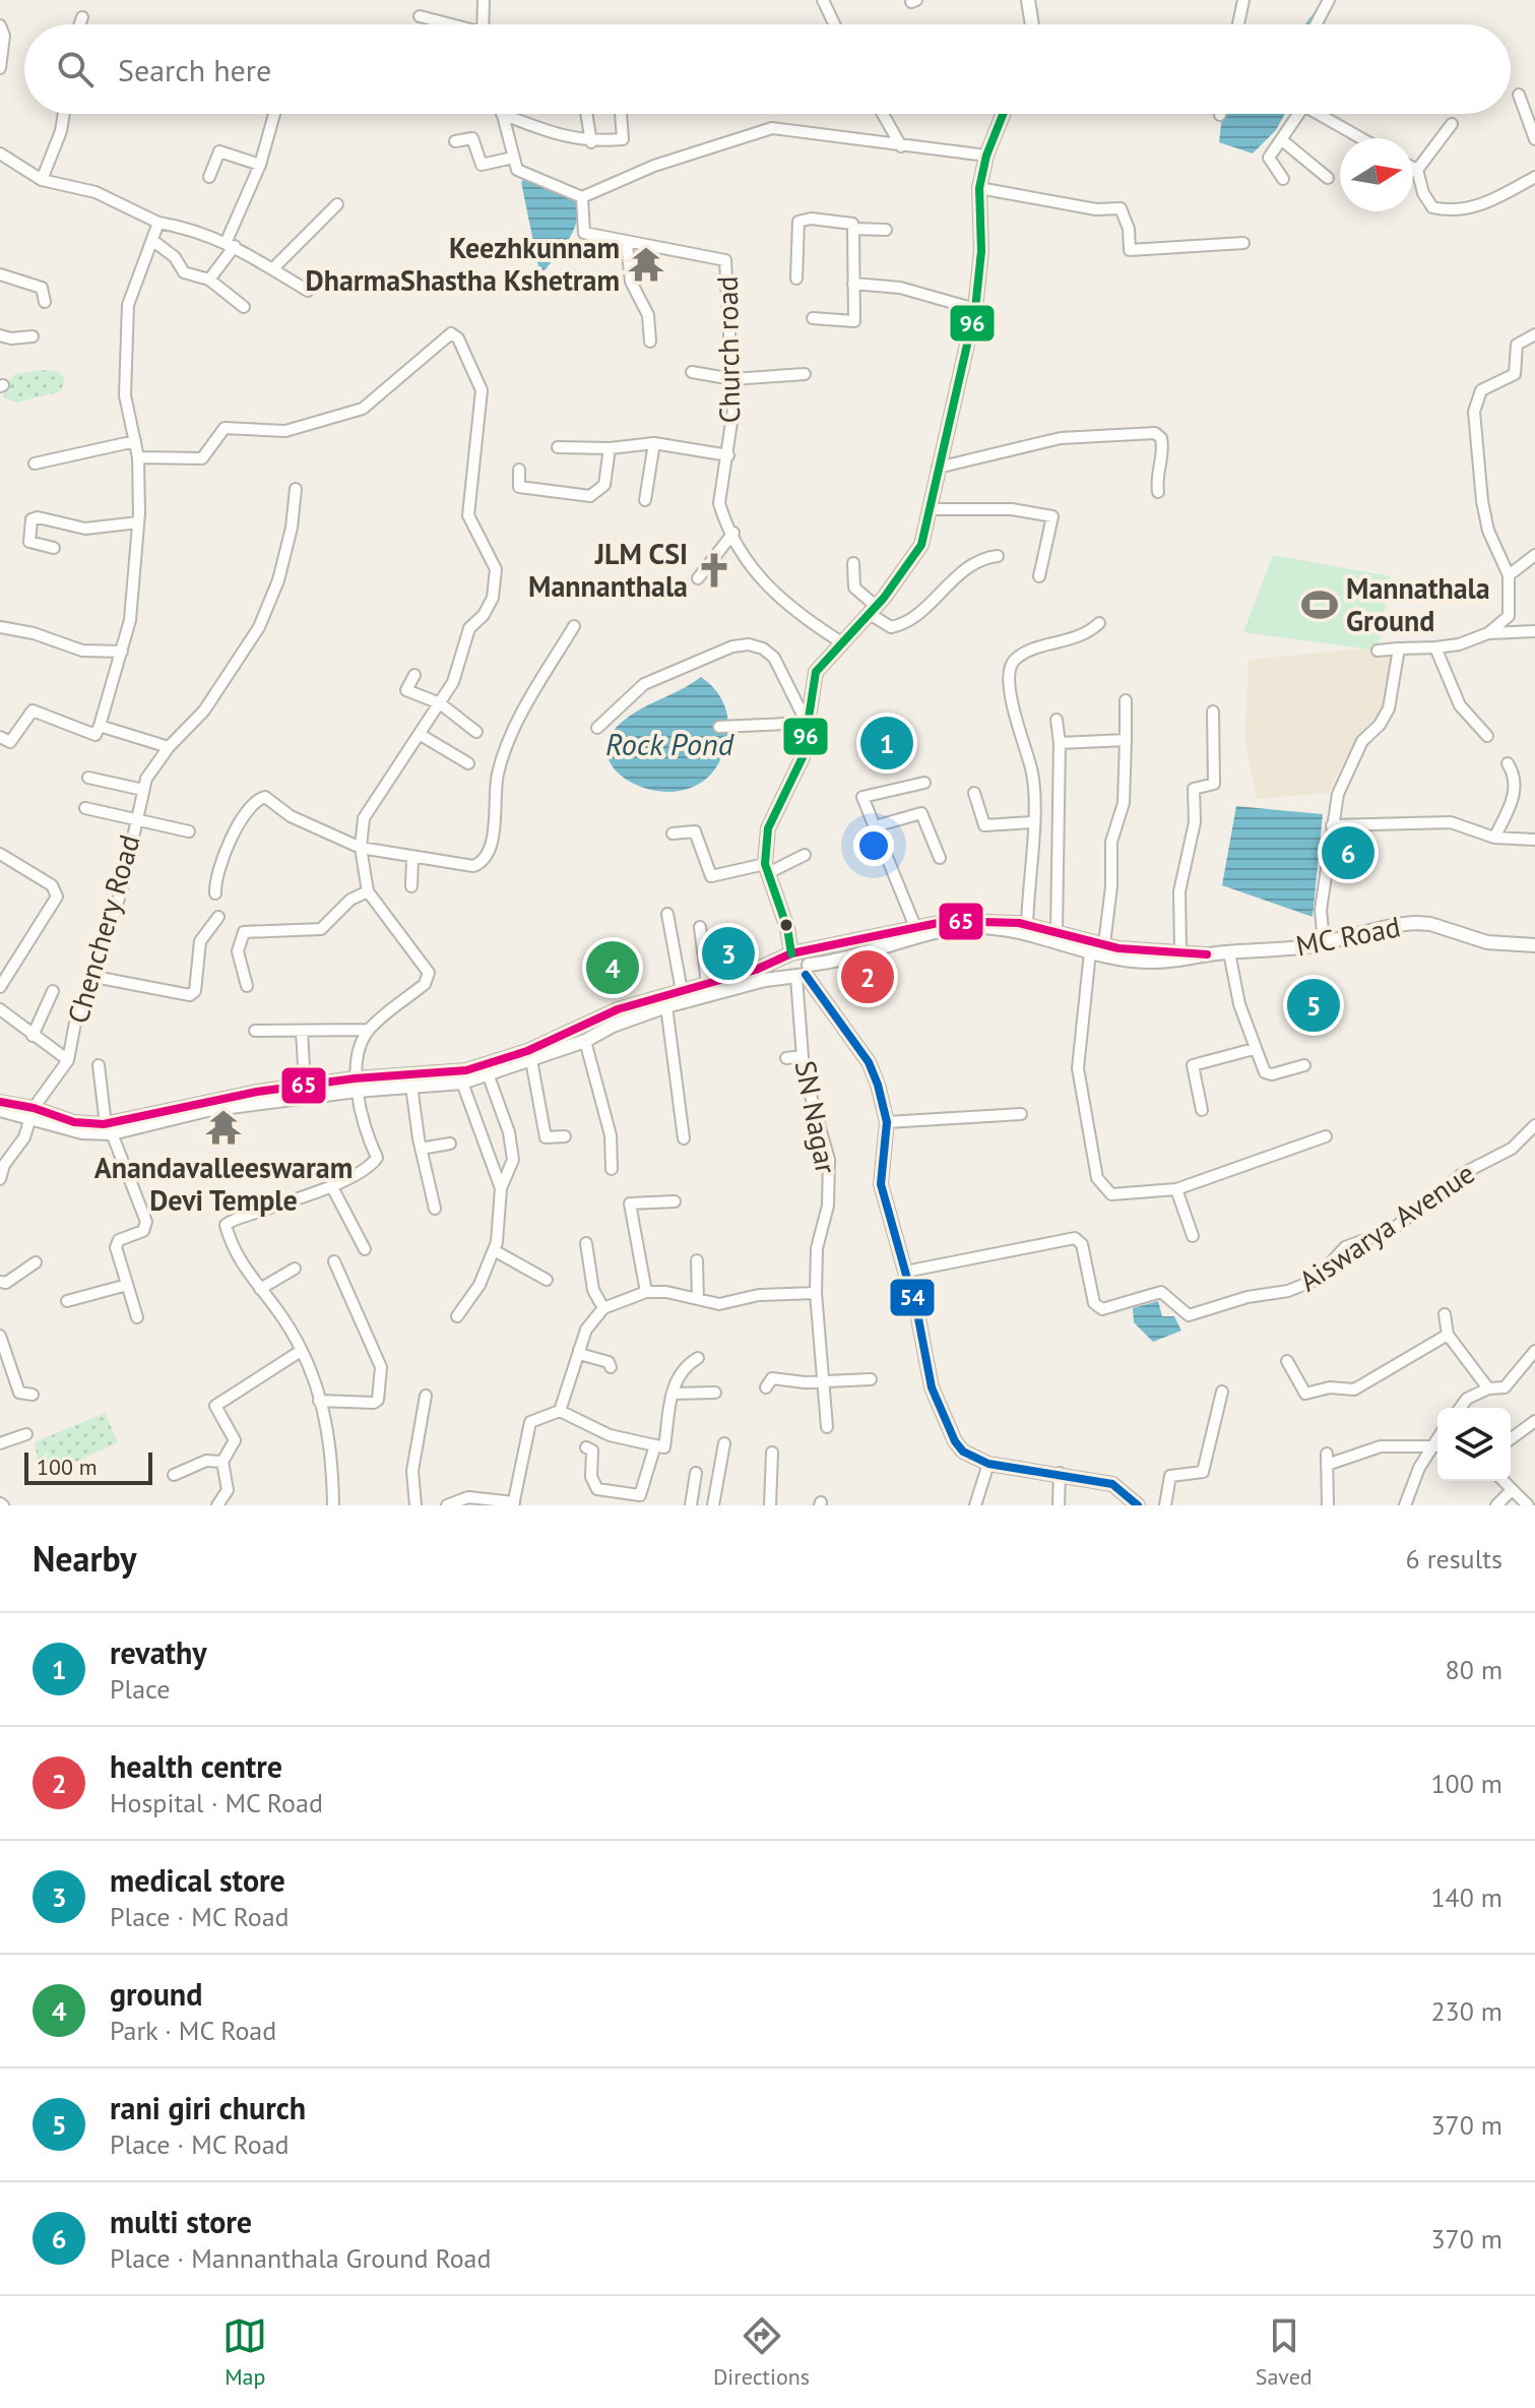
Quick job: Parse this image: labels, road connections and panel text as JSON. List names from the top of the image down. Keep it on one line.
{"streets":{"main road":["MC Road"],"street":["Church road","Chenchery Road","SN Nagar","Aiswarya Avenue"]},"crossings":[["Chenchery Road","MC Road"],["MC Road","SN Nagar"]],"water":["Rock Pond"],"places":{"temple":["Keezhkunnam DharmaShastha Kshetram","Anandavalleeswaram Devi Temple"],"church":["JLM CSI Mannanthala"],"sports":["Mannathala Ground"]},"lines":["transit line 96","transit line 65","transit line 54"],"scale_bar":"100 m","north":"right","page":{"search":"Search here","pins":["1","6","3","4","2","5"],"scale":"100 m","heading":["Nearby","6 results"],"list":[{"mark":"1","name":"revathy","note":"Place","value":"80 m"},{"mark":"2","name":"health centre","note":"Hospital · MC Road","value":"100 m"},{"mark":"3","name":"medical store","note":"Place · MC Road","value":"140 m"},{"mark":"4","name":"ground","note":"Park · MC Road","value":"230 m"},{"mark":"5","name":"rani giri church","note":"Place · MC Road","value":"370 m"},{"mark":"6","name":"multi store","note":"Place · Mannanthala Ground Road","value":"370 m"}],"nav":["Map","Directions","Saved"]}}
